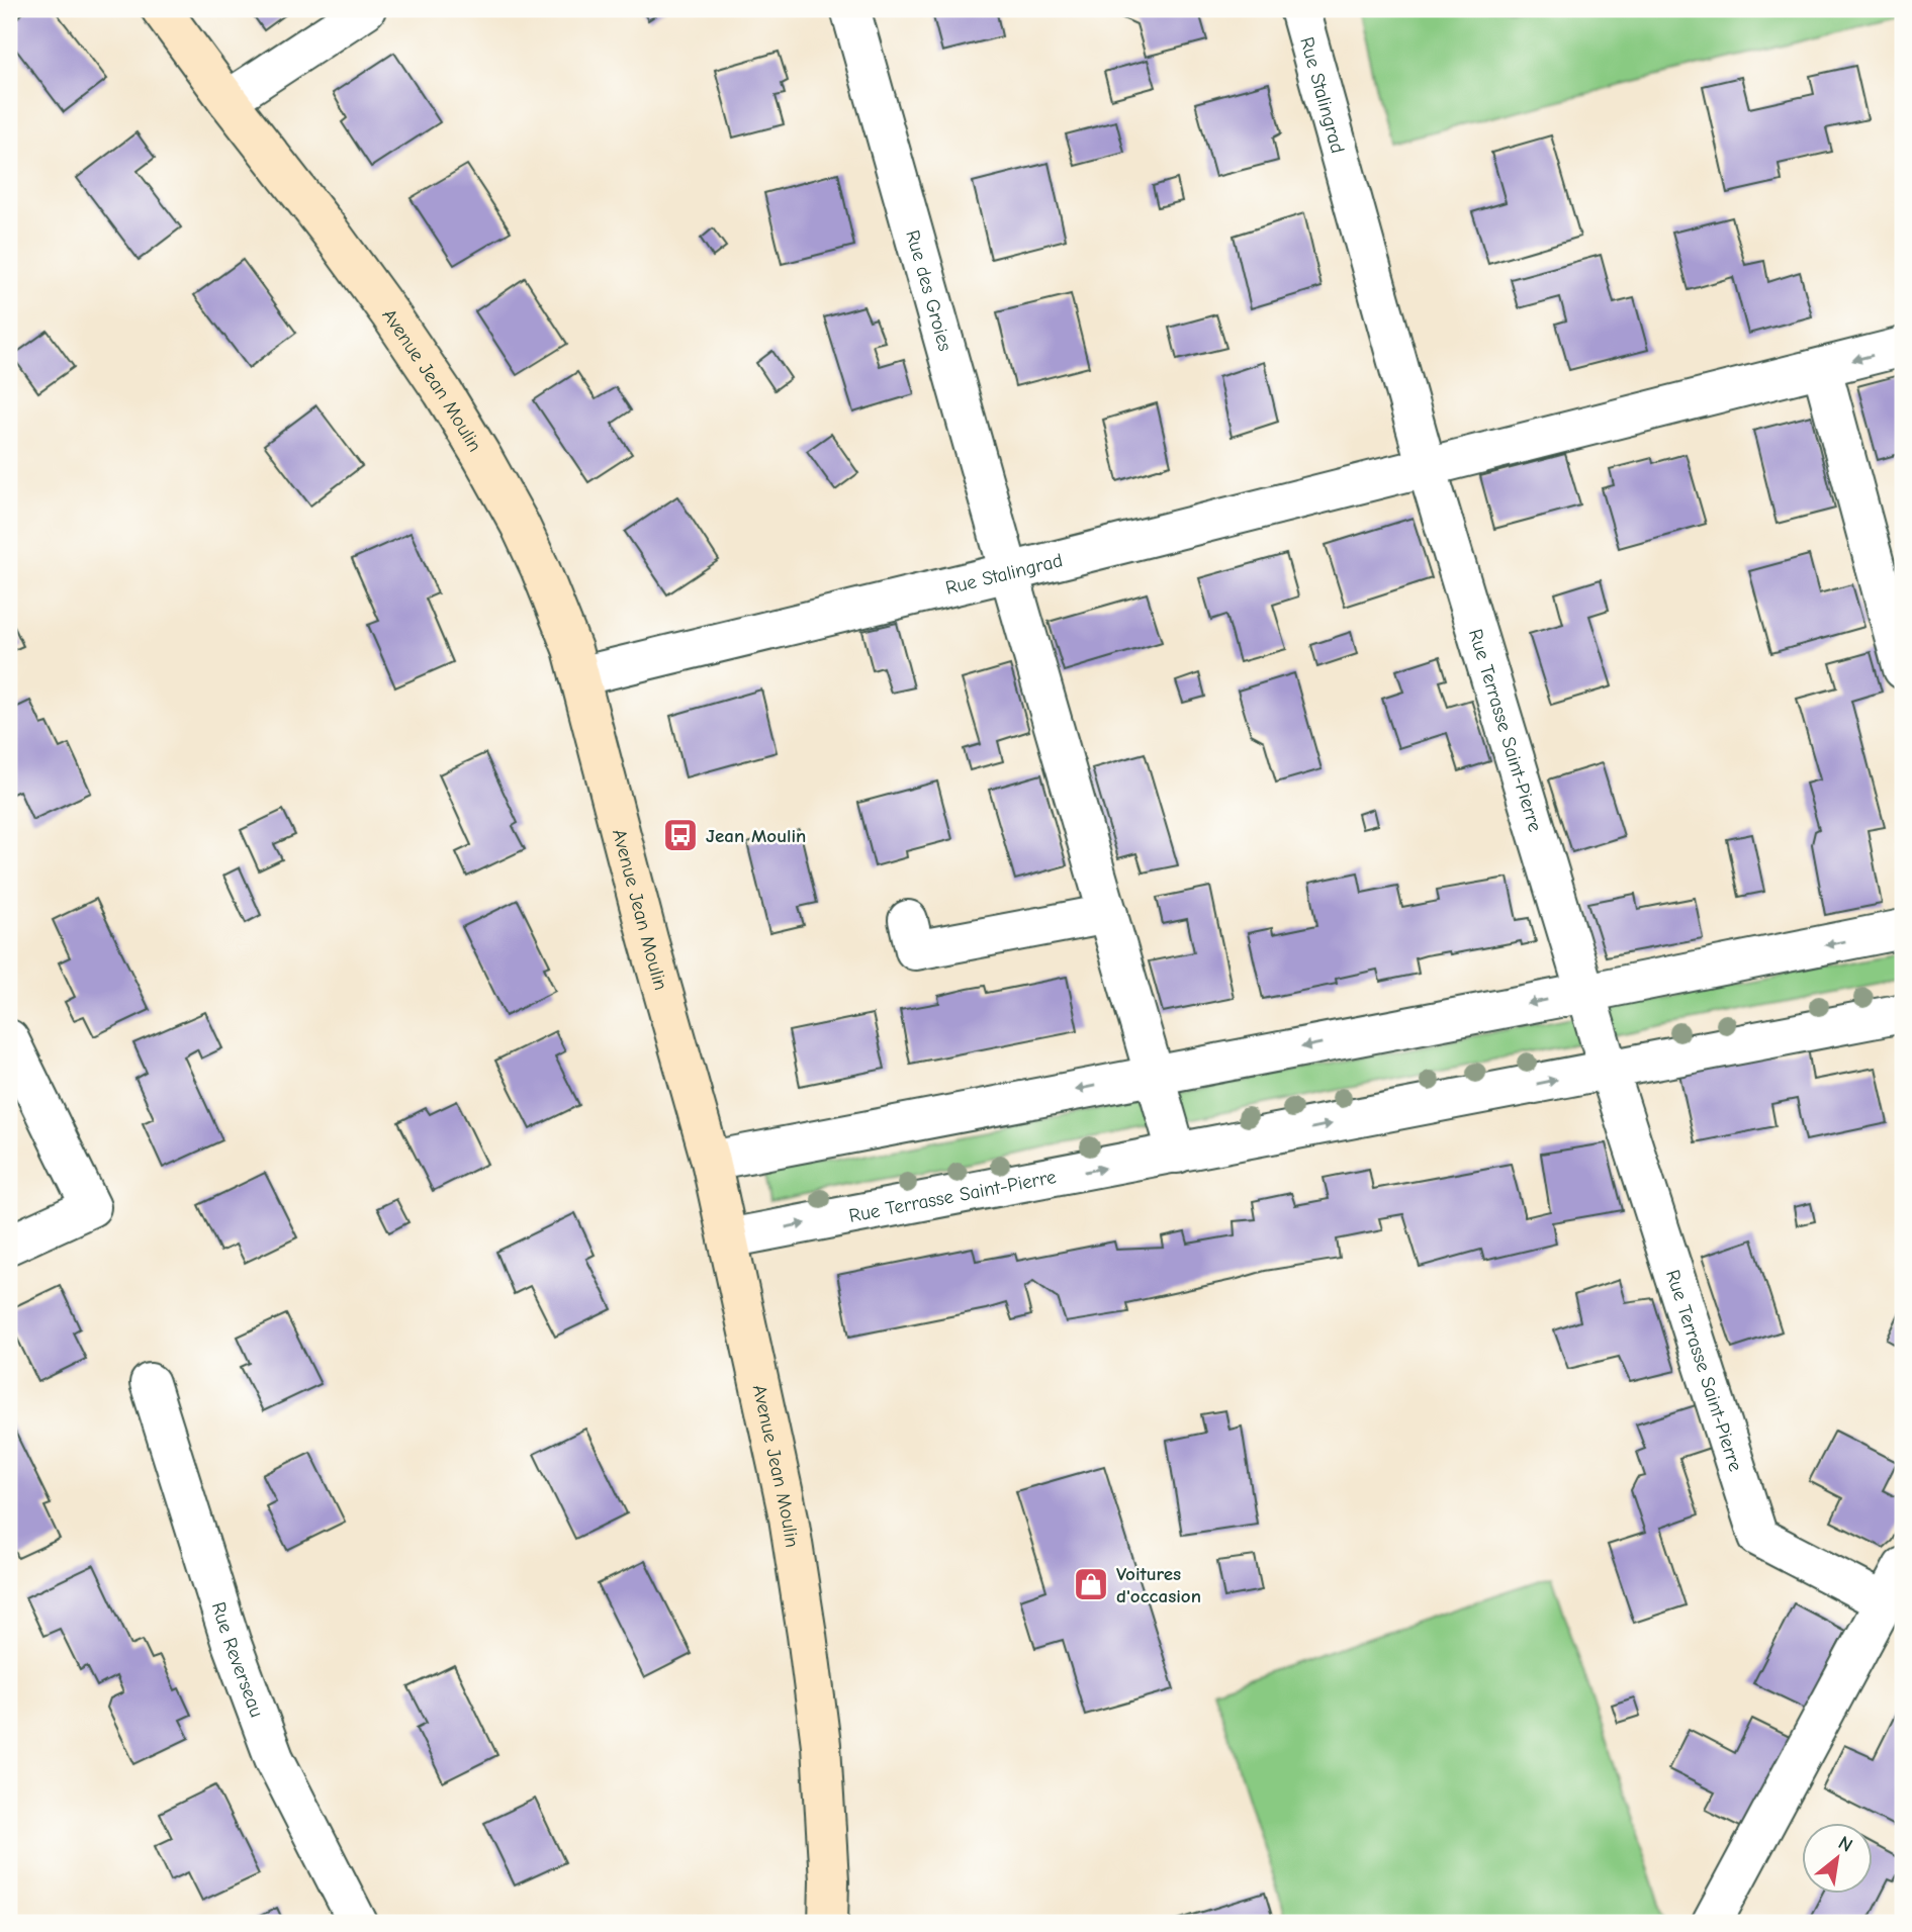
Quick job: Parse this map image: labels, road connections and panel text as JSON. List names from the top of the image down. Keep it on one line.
{"streets":{"main road":["Avenue Jean Moulin"],"street":["Rue Stalingrad","Rue des Groies","Rue Terrasse Saint-Pierre","Rue Reverseau"]},"crossings":[["Rue Stalingrad","Rue des Groies"],["Rue Stalingrad","Avenue Jean Moulin"],["Rue Stalingrad","Rue Terrasse Saint-Pierre"],["Avenue Jean Moulin","Rue Terrasse Saint-Pierre"]],"places":{"bus stop":["Jean Moulin"],"shop":["Voitures d'occasion"]},"north":"top right"}
